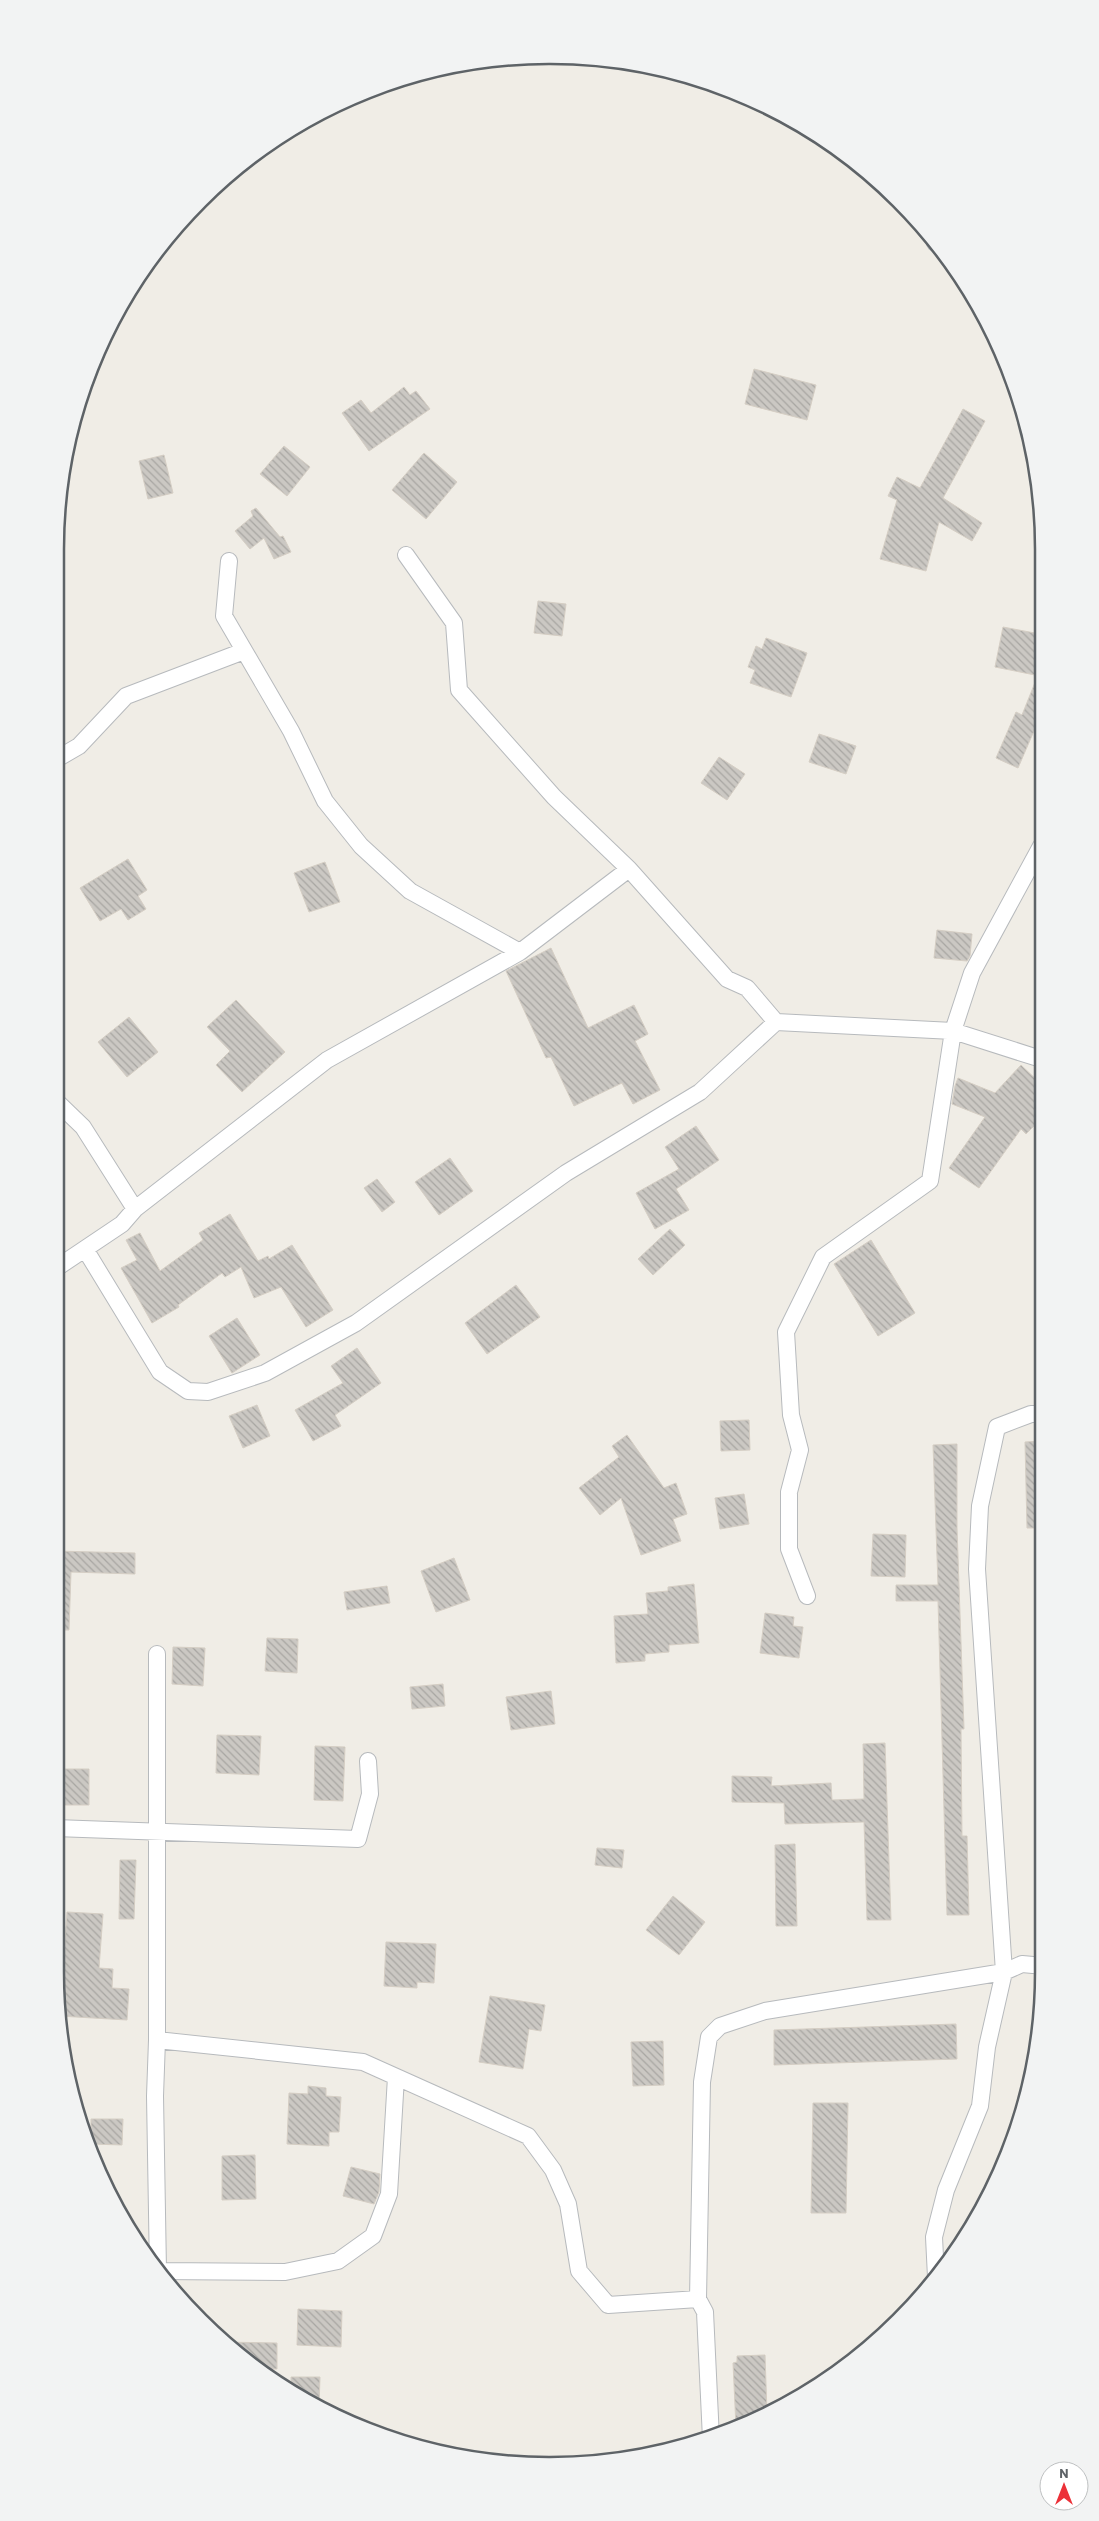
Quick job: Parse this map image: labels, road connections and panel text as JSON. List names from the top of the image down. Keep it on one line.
{"north":"top"}
